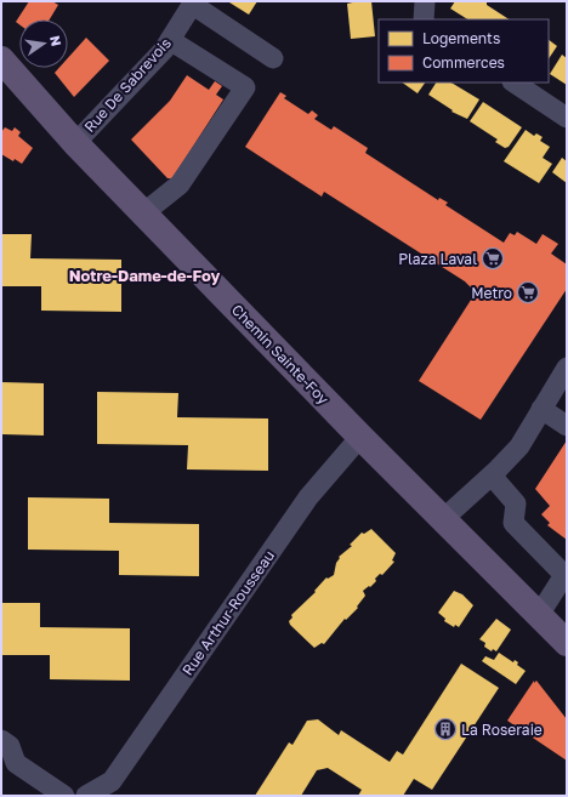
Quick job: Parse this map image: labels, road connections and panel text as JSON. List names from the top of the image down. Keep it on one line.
{"streets":{"main road":["Chemin Sainte-Foy"],"street":["Rue De Sabrevois","Rue Arthur-Rousseau"]},"crossings":[["Rue De Sabrevois","Chemin Sainte-Foy"],["Chemin Sainte-Foy","Rue Arthur-Rousseau"]],"districts":["Notre-Dame-de-Foy"],"places":{"supermarket":["Plaza Laval","Metro"],"building":["La Roseraie"]},"legend":["Logements","Commerces"],"north":"right"}
